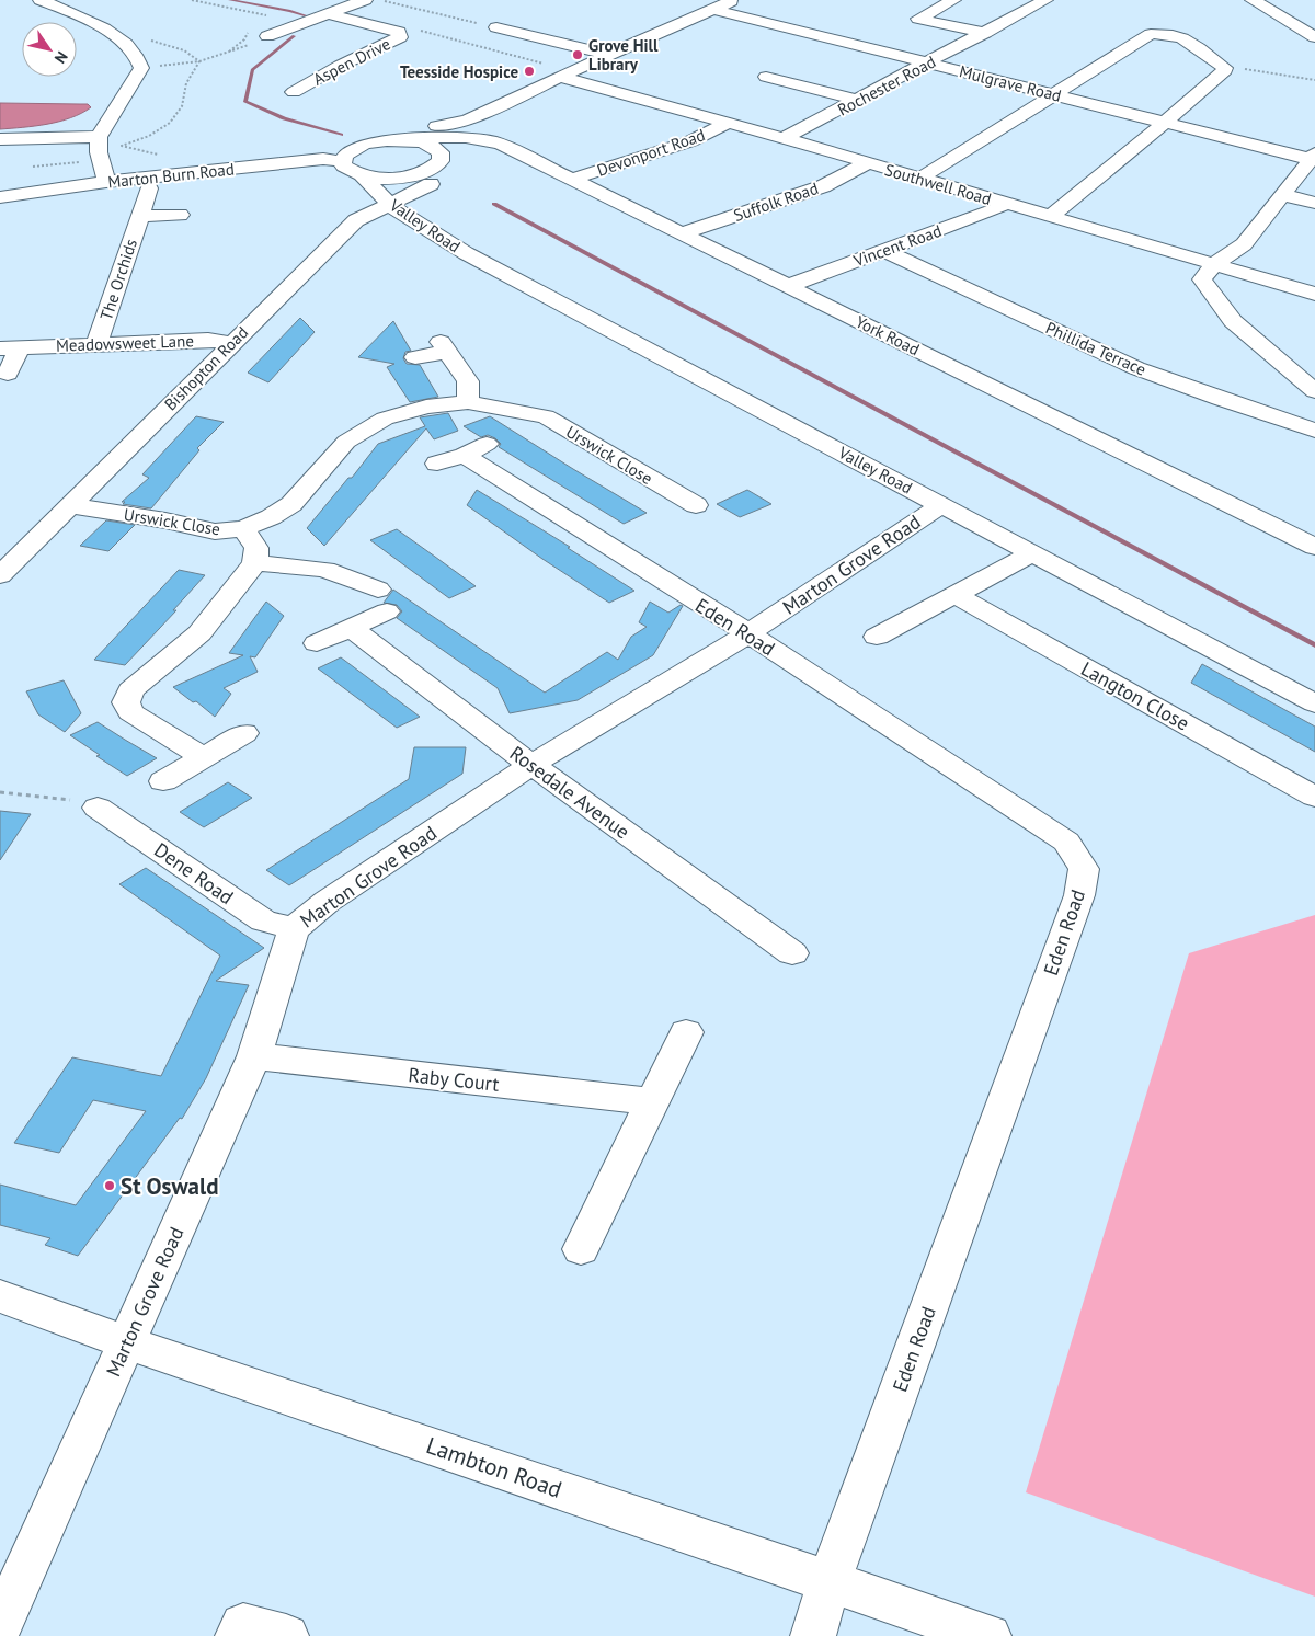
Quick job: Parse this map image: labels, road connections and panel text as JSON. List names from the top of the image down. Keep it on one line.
{"streets":{"street":["Aspen Drive","Mulgrave Road","Rochester Road","Devonport Road","Marton Burn Road","Southwell Road","Suffolk Road","Valley Road","Vincent Road","The Orchids","York Road","Meadowsweet Lane","Phillida Terrace","Bishopton Road","Urswick Close","Marton Grove Road","Eden Road","Langton Close","Rosedale Avenue","Dene Road","Raby Court","Lambton Road"]},"crossings":[["Mulgrave Road","Rochester Road"],["Rochester Road","Southwell Road"],["Devonport Road","Southwell Road"],["Devonport Road","York Road"],["Marton Burn Road","Valley Road"],["Southwell Road","Suffolk Road"],["Southwell Road","Vincent Road"],["Suffolk Road","York Road"],["Valley Road","Bishopton Road"],["Valley Road","Marton Grove Road"],["Vincent Road","York Road"],["Vincent Road","Phillida Terrace"],["The Orchids","Meadowsweet Lane"],["Meadowsweet Lane","Bishopton Road"],["Bishopton Road","Urswick Close"],["Marton Grove Road","Eden Road"],["Marton Grove Road","Rosedale Avenue"],["Marton Grove Road","Dene Road"],["Marton Grove Road","Raby Court"],["Marton Grove Road","Lambton Road"],["Eden Road","Lambton Road"]],"places":["Grove Hill Library","Teesside Hospice","St Oswald"],"north":"bottom right"}
